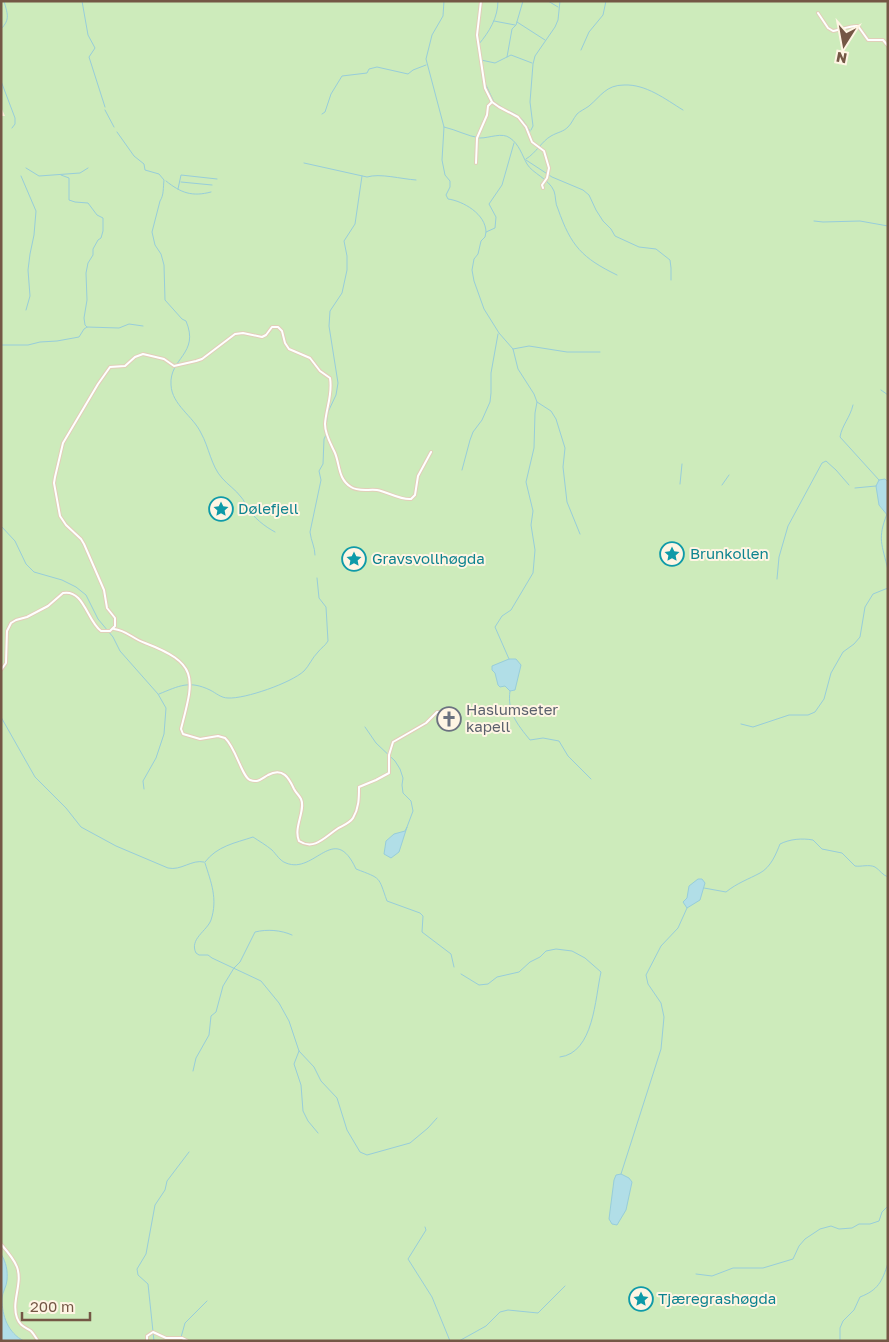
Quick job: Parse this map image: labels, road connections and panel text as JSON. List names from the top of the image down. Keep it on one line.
{"places":{"place":["Dølefjell","Brunkollen","Gravsvollhøgda","Tjæregrashøgda"],"church":["Haslumseter kapell"]},"scale_bar":"200 m","north":"bottom"}
